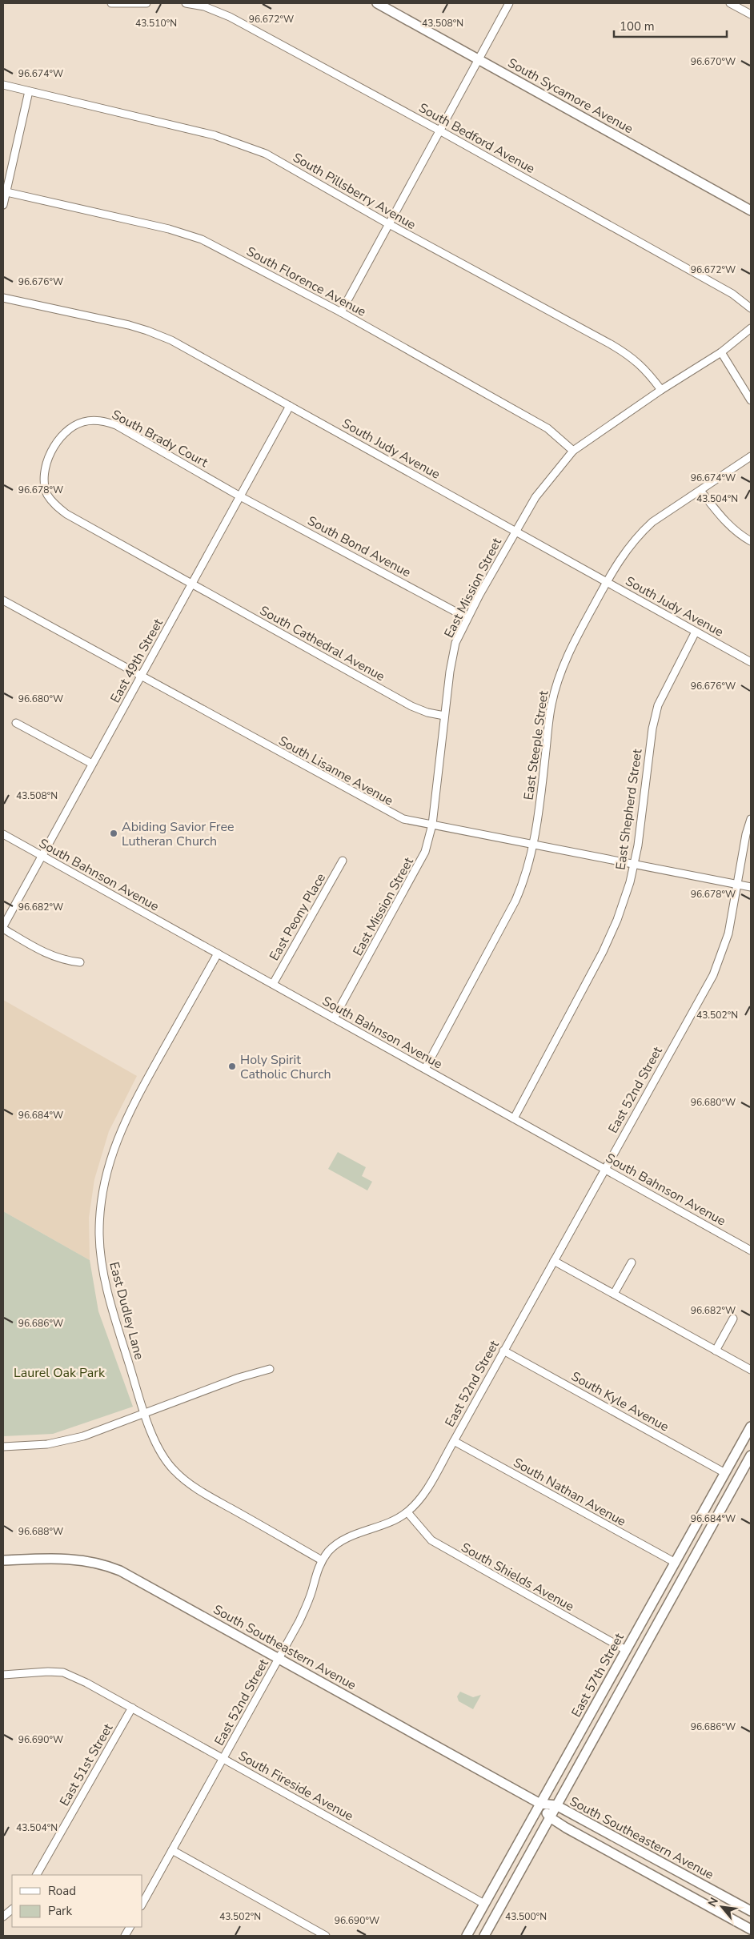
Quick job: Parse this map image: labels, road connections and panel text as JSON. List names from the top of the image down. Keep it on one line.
{"streets":{"main road":["South Sycamore Avenue","South Southeastern Avenue","East 57th Street"],"street":["South Bedford Avenue","South Pillsberry Avenue","South Florence Avenue","South Brady Court","South Judy Avenue","South Bond Avenue","East Mission Street","South Cathedral Avenue","East 49th Street","East Steeple Street","South Lisanne Avenue","East Shepherd Street","South Bahnson Avenue","East Peony Place","East 52nd Street","East Dudley Lane","South Kyle Avenue","South Nathan Avenue","South Shields Avenue","East 51st Street","South Fireside Avenue"]},"crossings":[["South Pillsberry Avenue","East Mission Street"],["South Florence Avenue","East Mission Street"],["South Brady Court","South Bond Avenue"],["South Brady Court","South Cathedral Avenue"],["South Brady Court","East 49th Street"],["South Judy Avenue","East Mission Street"],["South Judy Avenue","East 49th Street"],["South Judy Avenue","East Steeple Street"],["South Judy Avenue","East Shepherd Street"],["South Bond Avenue","East Mission Street"],["South Bond Avenue","East 49th Street"],["East Mission Street","South Cathedral Avenue"],["East Mission Street","South Lisanne Avenue"],["East Mission Street","South Bahnson Avenue"],["South Cathedral Avenue","East 49th Street"],["East 49th Street","South Lisanne Avenue"],["East 49th Street","South Bahnson Avenue"],["East Steeple Street","South Lisanne Avenue"],["East Steeple Street","South Bahnson Avenue"],["South Lisanne Avenue","East Shepherd Street"],["South Lisanne Avenue","East 52nd Street"],["East Shepherd Street","South Bahnson Avenue"],["South Bahnson Avenue","East Peony Place"],["South Bahnson Avenue","East 52nd Street"],["South Bahnson Avenue","East Dudley Lane"],["East 52nd Street","East Dudley Lane"],["East 52nd Street","South Kyle Avenue"],["East 52nd Street","South Nathan Avenue"],["East 52nd Street","South Shields Avenue"],["East 52nd Street","South Southeastern Avenue"],["East 52nd Street","South Fireside Avenue"],["South Kyle Avenue","East 57th Street"],["South Nathan Avenue","East 57th Street"],["South Shields Avenue","East 57th Street"],["South Southeastern Avenue","East 57th Street"],["East 57th Street","South Fireside Avenue"],["East 51st Street","South Fireside Avenue"]],"parks":["Laurel Oak Park"],"places":["Abiding Savior Free Lutheran Church","Holy Spirit Catholic Church"],"legend":["Road","Park"],"scale_bar":"100 m","north":"top left","coordinates":["96.672°W","43.510°N","43.508°N","96.670°W","96.674°W","96.676°W","96.678°W","43.504°N","96.680°W","96.682°W","43.502°N","96.684°W","96.686°W","96.688°W","96.690°W","43.500°N"]}
